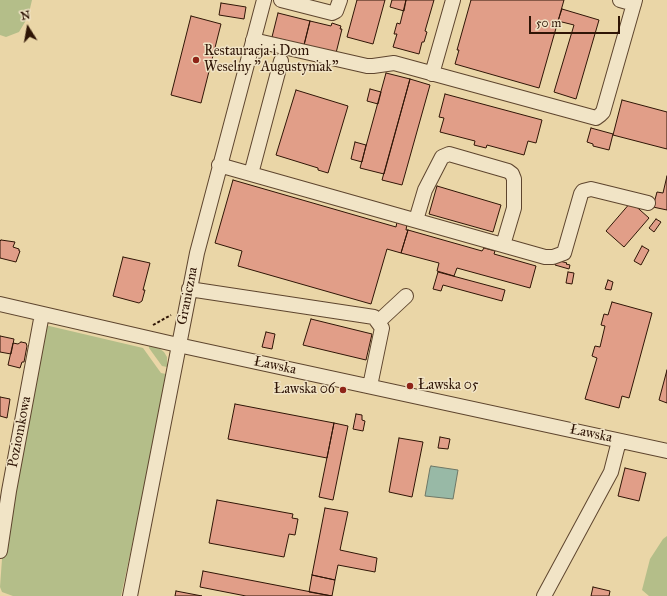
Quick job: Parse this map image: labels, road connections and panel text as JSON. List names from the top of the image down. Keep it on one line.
{"streets":{"street":["Graniczna","Ławska","Poziomkowa"]},"crossings":[["Graniczna","Ławska"],["Ławska","Poziomkowa"]],"places":["Restauracja i Dom Weselny \"Augustyniak\"","Ławska 05","Ławska 06"],"scale_bar":"50 m","north":"top"}
